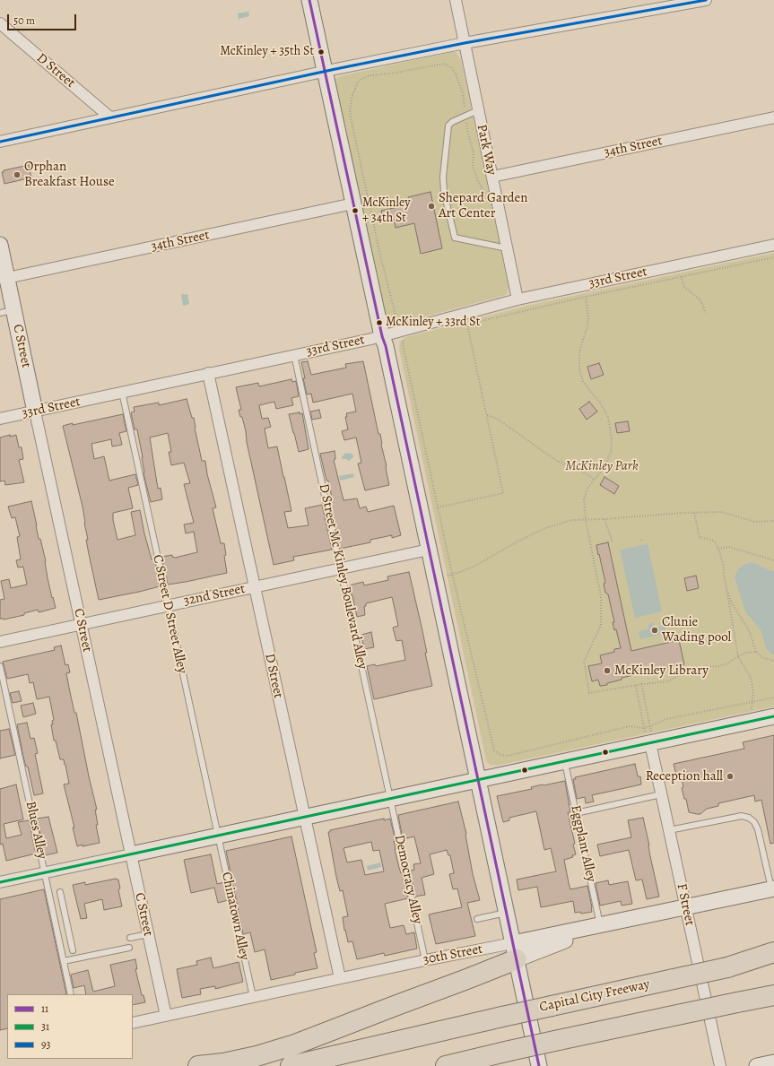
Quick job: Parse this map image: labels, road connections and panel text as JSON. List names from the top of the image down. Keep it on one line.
{"streets":{"highway":["Capital City Freeway"],"street":["D Street","34th Street","Park Way","33rd Street","C Street","32nd Street","F Street","30th Street"],"lane":["D Street Mc Kinley Boulevard Alley","C Street D Street Alley","Blues Alley","Eggplant Alley","Democracy Alley","Chinatown Alley"]},"crossings":[["D Street","33rd Street"],["D Street","32nd Street"],["D Street","30th Street"],["34th Street","Park Way"],["34th Street","C Street"],["Park Way","33rd Street"],["33rd Street","C Street"],["33rd Street","D Street Mc Kinley Boulevard Alley"],["33rd Street","C Street D Street Alley"],["C Street","32nd Street"],["C Street","30th Street"],["D Street Mc Kinley Boulevard Alley","32nd Street"],["D Street Mc Kinley Boulevard Alley","Democracy Alley"],["32nd Street","C Street D Street Alley"],["C Street D Street Alley","Chinatown Alley"],["Democracy Alley","30th Street"],["Chinatown Alley","30th Street"]],"parks":["McKinley Park"],"places":["McKinley + 35th St","Orphan Breakfast House","Shepard Garden Art Center","McKinley + 34th St","McKinley + 33rd St","Clunie Wading pool","McKinley Library","Reception hall"],"lines":["transit line 11","transit line 93","transit line 31"],"legend":["11","31","93"],"scale_bar":"50 m"}
